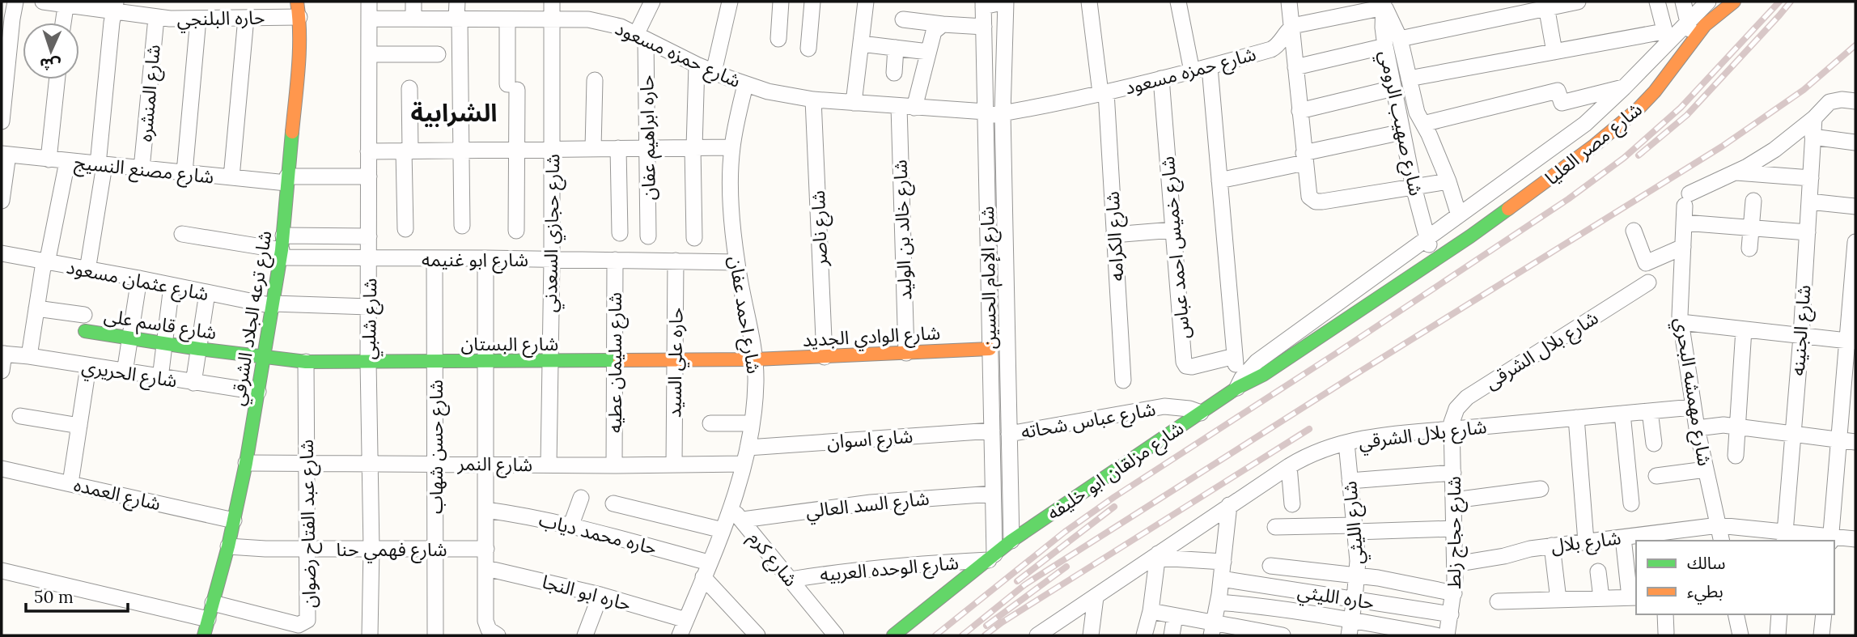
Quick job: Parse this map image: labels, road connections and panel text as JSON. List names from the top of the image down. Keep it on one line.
{"streets":{"street":["حاره البلنجي","شارع حمزه مسعود","شارع المنشره","شارع صهيب الرومي","حاره ابراهيم عفان","شارع مصر العليا","شارع مصنع النسيج","شارع ناصر","شارع خالد بن الوليد","شارع حجازي السعدني","شارع الكرامه","شارع خميس احمد عباس","شارع ابو غنيمه","شارع الإمام الحسين","شارع عثمان مسعود","شارع احمد عفان","شارع ترعه الجلاد الشرقي","شارع شلبي","شارع قاسم على","شارع الجنينه","شارع الوادي الجديد","شارع البستان","شارع بلال الشرقى","شارع سليمان عطيه","حاره علي السيد","شارع الحريري","شارع مهمشه البحري","شارع عباس شحاته","شارع بلال الشرقي","شارع اسوان","شارع حسن شهاب","شارع النمر","شارع مزلقان ابو خليفه","شارع العمده","شارع السد العالي","شارع الليثي","شارع عبد الفتاح رضوان","شارع حجاج زلط","حاره محمد دياب","شارع بلال","شارع فهمي حنا","شارع كرم","شارع الوحده العربيه","حاره ابو النجا","حاره الليثي"]},"crossings":[["حاره البلنجي","شارع المنشره"],["حاره البلنجي","شارع ترعه الجلاد الشرقي"],["شارع حمزه مسعود","حاره ابراهيم عفان"],["شارع حمزه مسعود","شارع ناصر"],["شارع حمزه مسعود","شارع خالد بن الوليد"],["شارع حمزه مسعود","شارع حجازي السعدني"],["شارع حمزه مسعود","شارع الكرامه"],["شارع حمزه مسعود","شارع خميس احمد عباس"],["شارع حمزه مسعود","شارع الإمام الحسين"],["شارع حمزه مسعود","شارع احمد عفان"],["شارع حمزه مسعود","شارع شلبي"],["شارع المنشره","شارع مصنع النسيج"],["شارع صهيب الرومي","شارع مصر العليا"],["شارع صهيب الرومي","شارع مزلقان ابو خليفه"],["شارع مصر العليا","شارع مزلقان ابو خليفه"],["شارع مصنع النسيج","شارع ترعه الجلاد الشرقي"],["شارع مصنع النسيج","شارع شلبي"],["شارع ناصر","شارع الوادي الجديد"],["شارع خالد بن الوليد","شارع الوادي الجديد"],["شارع حجازي السعدني","شارع ابو غنيمه"],["شارع حجازي السعدني","شارع البستان"],["شارع حجازي السعدني","شارع النمر"],["شارع ابو غنيمه","شارع احمد عفان"],["شارع ابو غنيمه","شارع ترعه الجلاد الشرقي"],["شارع ابو غنيمه","شارع شلبي"],["شارع ابو غنيمه","شارع سليمان عطيه"],["شارع ابو غنيمه","حاره علي السيد"],["شارع ابو غنيمه","شارع حسن شهاب"],["شارع الإمام الحسين","شارع الوادي الجديد"],["شارع الإمام الحسين","شارع عباس شحاته"],["شارع الإمام الحسين","شارع اسوان"],["شارع الإمام الحسين","شارع مزلقان ابو خليفه"],["شارع الإمام الحسين","شارع السد العالي"],["شارع الإمام الحسين","شارع الوحده العربيه"],["شارع عثمان مسعود","شارع ترعه الجلاد الشرقي"],["شارع عثمان مسعود","شارع شلبي"],["شارع احمد عفان","شارع الوادي الجديد"],["شارع احمد عفان","شارع البستان"],["شارع احمد عفان","شارع اسوان"],["شارع احمد عفان","شارع النمر"],["شارع احمد عفان","شارع السد العالي"],["شارع احمد عفان","حاره محمد دياب"],["شارع احمد عفان","شارع كرم"],["شارع احمد عفان","حاره ابو النجا"],["شارع ترعه الجلاد الشرقي","شارع قاسم على"],["شارع ترعه الجلاد الشرقي","شارع البستان"],["شارع ترعه الجلاد الشرقي","شارع الحريري"],["شارع ترعه الجلاد الشرقي","شارع النمر"],["شارع ترعه الجلاد الشرقي","شارع العمده"],["شارع ترعه الجلاد الشرقي","شارع عبد الفتاح رضوان"],["شارع ترعه الجلاد الشرقي","شارع فهمي حنا"],["شارع شلبي","شارع البستان"],["شارع شلبي","شارع النمر"],["شارع شلبي","شارع فهمي حنا"],["شارع قاسم على","شارع البستان"],["شارع الجنينه","شارع مهمشه البحري"],["شارع الجنينه","شارع بلال"],["شارع الوادي الجديد","شارع البستان"],["شارع البستان","شارع سليمان عطيه"],["شارع البستان","حاره علي السيد"],["شارع البستان","شارع حسن شهاب"],["شارع البستان","شارع عبد الفتاح رضوان"],["شارع بلال الشرقى","شارع بلال الشرقي"],["شارع بلال الشرقى","شارع حجاج زلط"],["شارع سليمان عطيه","شارع النمر"],["حاره علي السيد","شارع النمر"],["شارع مهمشه البحري","شارع بلال الشرقي"],["شارع مهمشه البحري","شارع بلال"],["شارع عباس شحاته","شارع مزلقان ابو خليفه"],["شارع بلال الشرقي","شارع الليثي"],["شارع بلال الشرقي","شارع حجاج زلط"],["شارع حسن شهاب","شارع النمر"],["شارع حسن شهاب","شارع فهمي حنا"],["شارع النمر","شارع عبد الفتاح رضوان"],["شارع مزلقان ابو خليفه","شارع الوحده العربيه"],["شارع السد العالي","شارع كرم"],["شارع الليثي","حاره الليثي"],["شارع عبد الفتاح رضوان","شارع فهمي حنا"],["شارع حجاج زلط","شارع بلال"],["شارع حجاج زلط","حاره الليثي"],["شارع كرم","شارع الوحده العربيه"]],"districts":["الشرابية"],"legend":["سالك","بطيء"],"scale_bar":"50 m","north":"bottom"}
